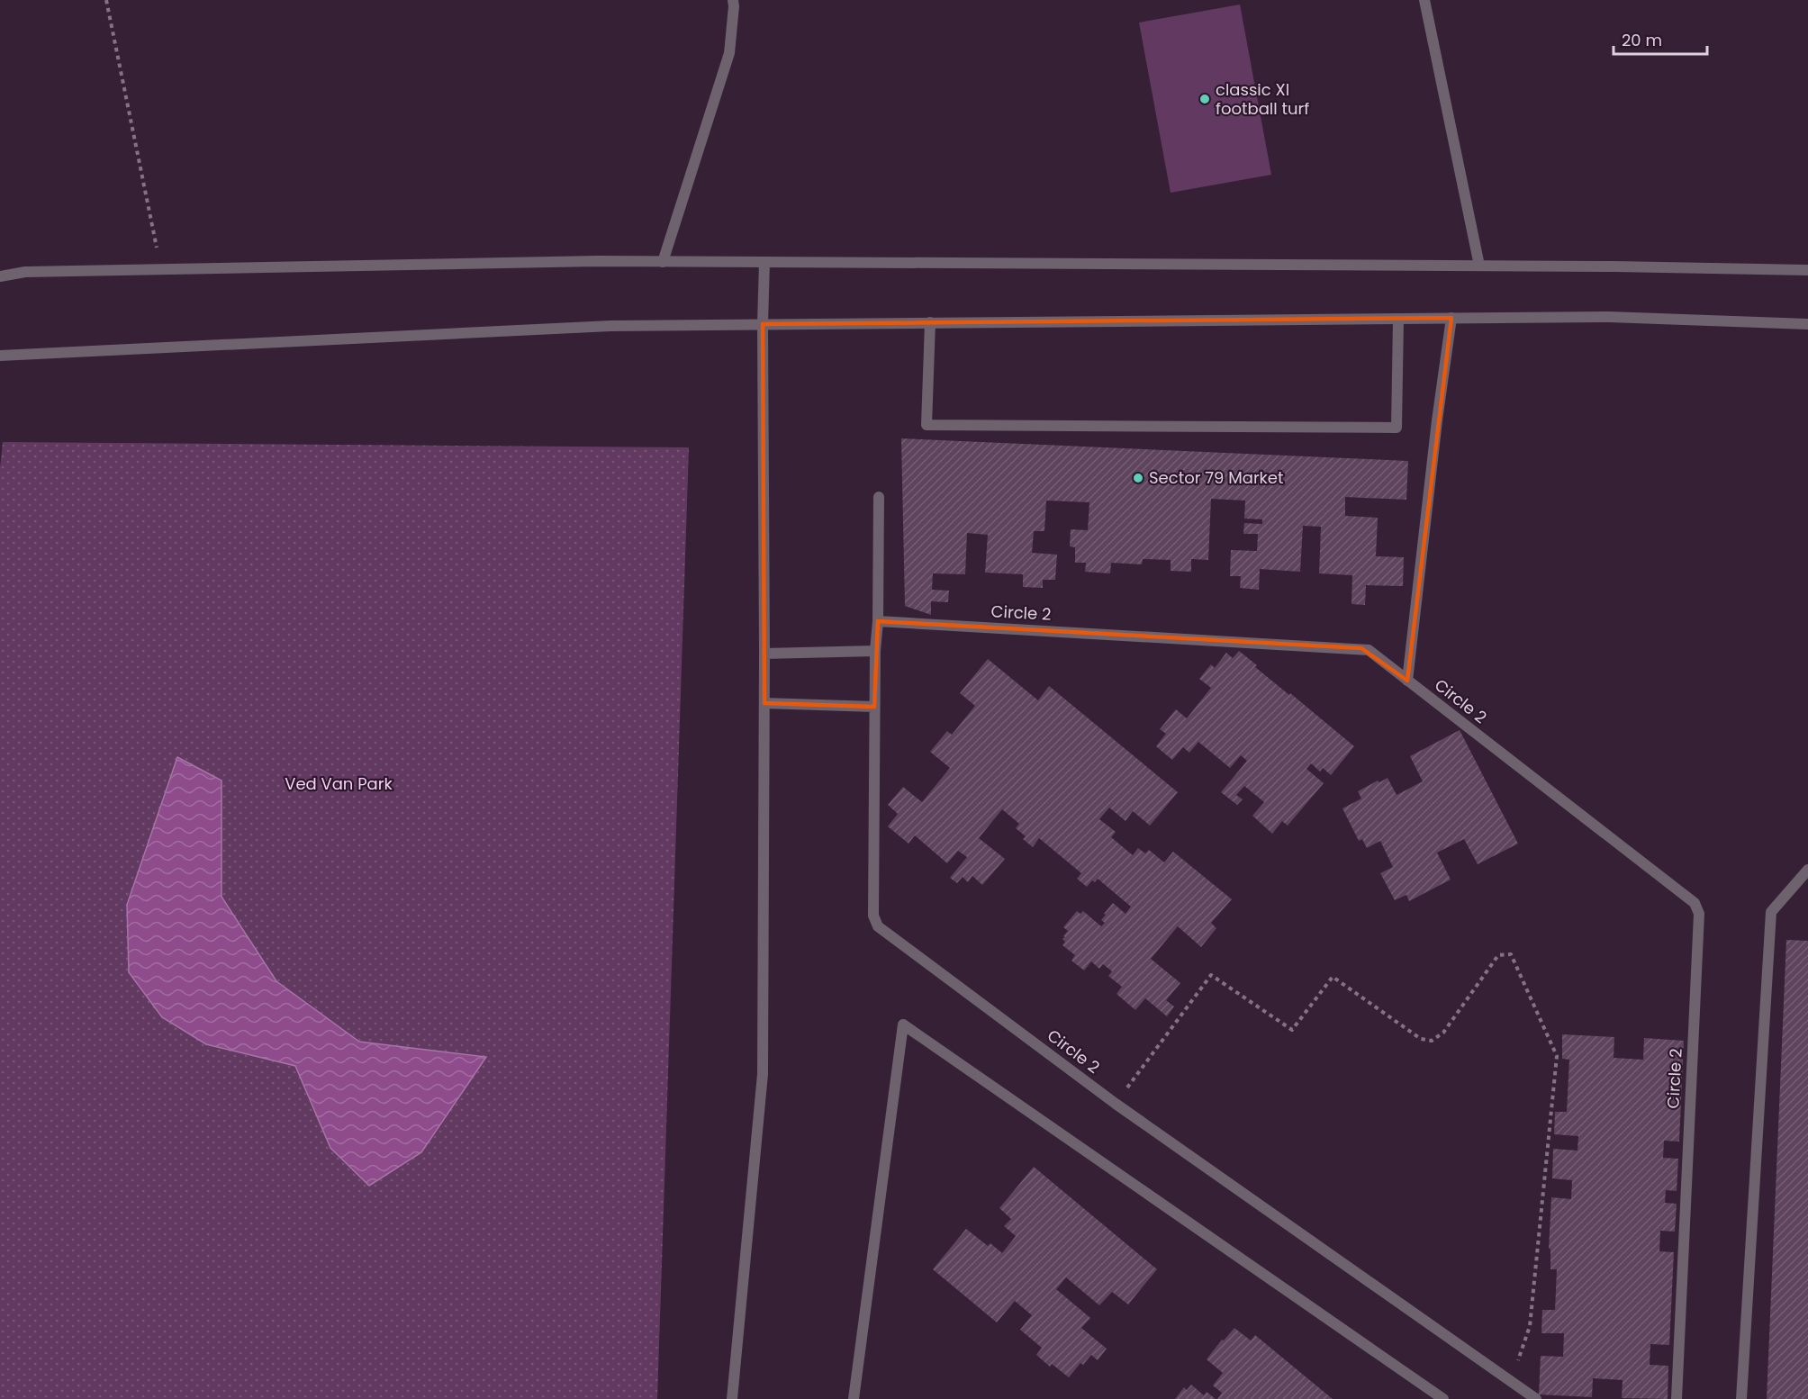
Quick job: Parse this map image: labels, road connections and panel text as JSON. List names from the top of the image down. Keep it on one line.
{"streets":{"street":["Circle 2"]},"parks":["Ved Van Park"],"places":["classic XI football turf","Sector 79 Market"],"scale_bar":"20 m"}
